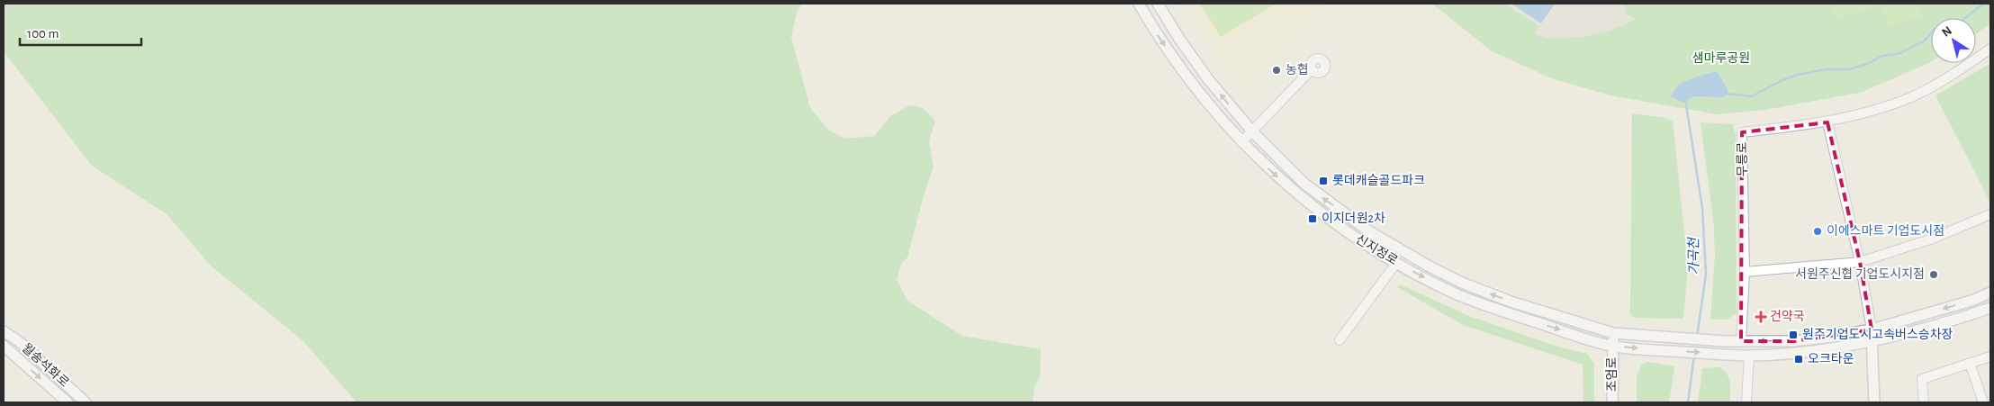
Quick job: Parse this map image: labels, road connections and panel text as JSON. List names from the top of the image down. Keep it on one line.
{"streets":{"street":["무릉로","신지정로","월송석화로","조엄로"]},"crossings":[["무릉로","신지정로"],["신지정로","조엄로"]],"water":["가곡천"],"parks":["샘마루공원"],"places":{"other":["농협","이에스마트 기업도시점","서원주신협 기업도시지점"],"transit":["롯데캐슬골드파크","이지더원2차","원주기업도시고속버스승차장","오크타운"],"health":["건약국"]},"scale_bar":"100 m","north":"top left"}
